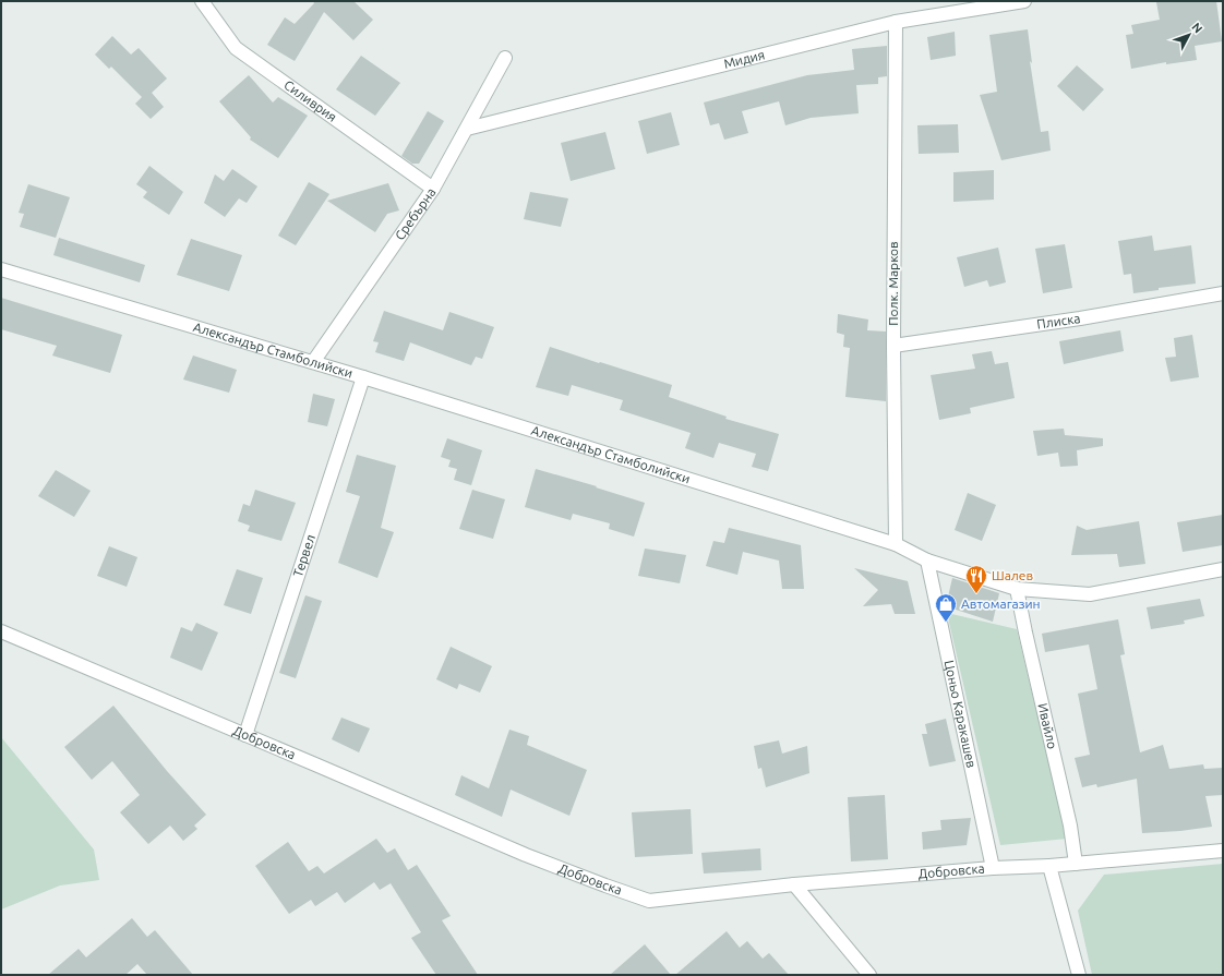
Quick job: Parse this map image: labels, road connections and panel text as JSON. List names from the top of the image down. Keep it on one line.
{"streets":{"street":["Мидия","Силиврия","Сребърна","Полк. Марков","Плиска","Александър Стамболийски","Тервел","Цоньо Каракашев","Ивайло","Добровска"]},"crossings":[["Мидия","Сребърна"],["Мидия","Полк. Марков"],["Силиврия","Сребърна"],["Сребърна","Александър Стамболийски"],["Полк. Марков","Плиска"],["Полк. Марков","Александър Стамболийски"],["Александър Стамболийски","Тервел"],["Александър Стамболийски","Цоньо Каракашев"],["Александър Стамболийски","Ивайло"],["Тервел","Добровска"],["Цоньо Каракашев","Добровска"],["Ивайло","Добровска"]],"places":{"restaurant":["Шалев"],"shop":["Автомагазин"]},"north":"top right"}
